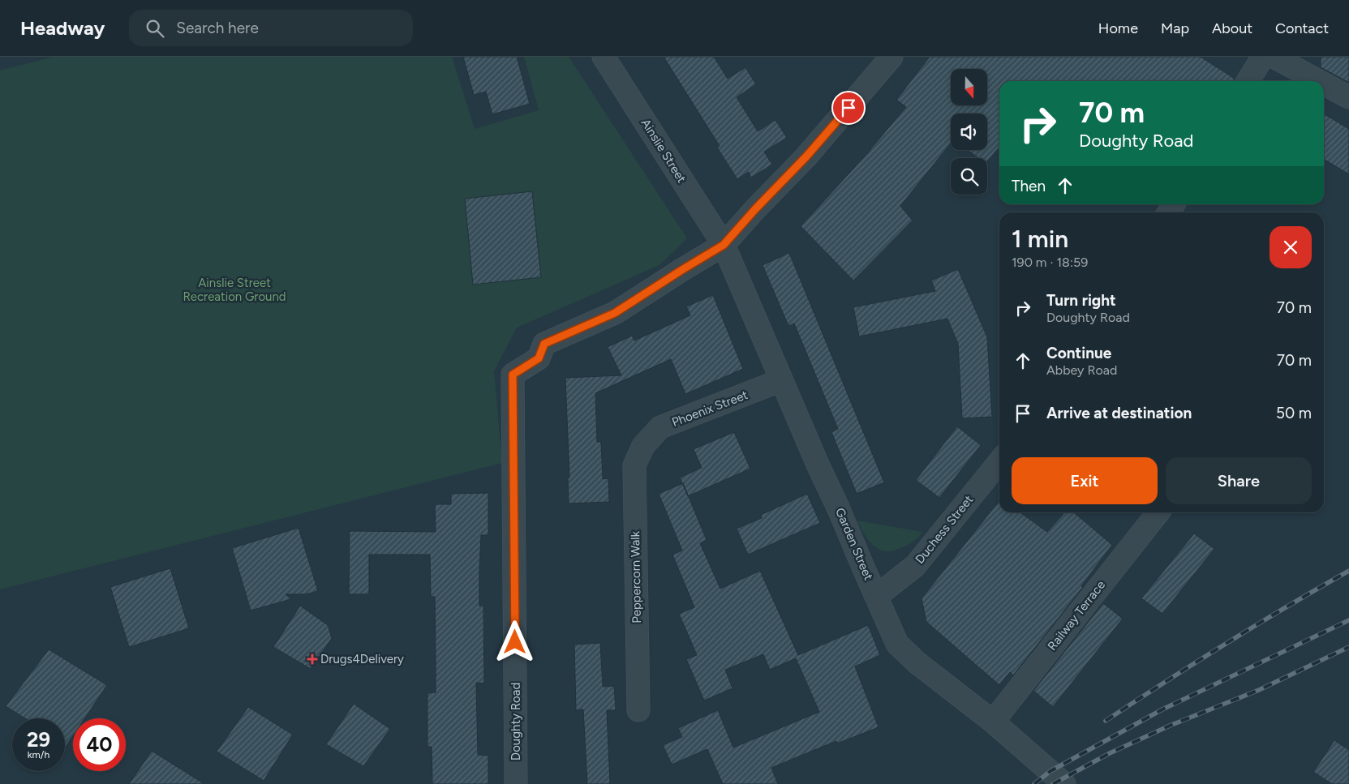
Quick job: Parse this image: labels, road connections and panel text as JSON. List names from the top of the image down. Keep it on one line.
{"streets":{"street":["Ainslie Street","Phoenix Street","Duchess Street","Garden Street","Peppercorn Walk","Railway Terrace","Doughty Road"]},"crossings":[["Ainslie Street","Garden Street"],["Ainslie Street","Doughty Road"],["Phoenix Street","Garden Street"],["Phoenix Street","Peppercorn Walk"],["Duchess Street","Garden Street"],["Garden Street","Railway Terrace"],["Garden Street","Doughty Road"]],"parks":["Ainslie Street Recreation Ground"],"places":{"health":["Drugs4Delivery"]},"north":"bottom","page":{"header":"Headway","search":"Search here","nav":["Home","Map","About","Contact"],"turn":["70 m","Doughty Road"],"then":"Then","heading":["1 min","190 m · 18:59"],"list":[{"name":"Turn right","note":"Doughty Road","value":"70 m"},{"name":"Continue","note":"Abbey Road","value":"70 m"},{"name":"Arrive at destination","value":"50 m"}],"buttons":["Exit","Share"],"speed":"29 km/h","limit":"40"}}
